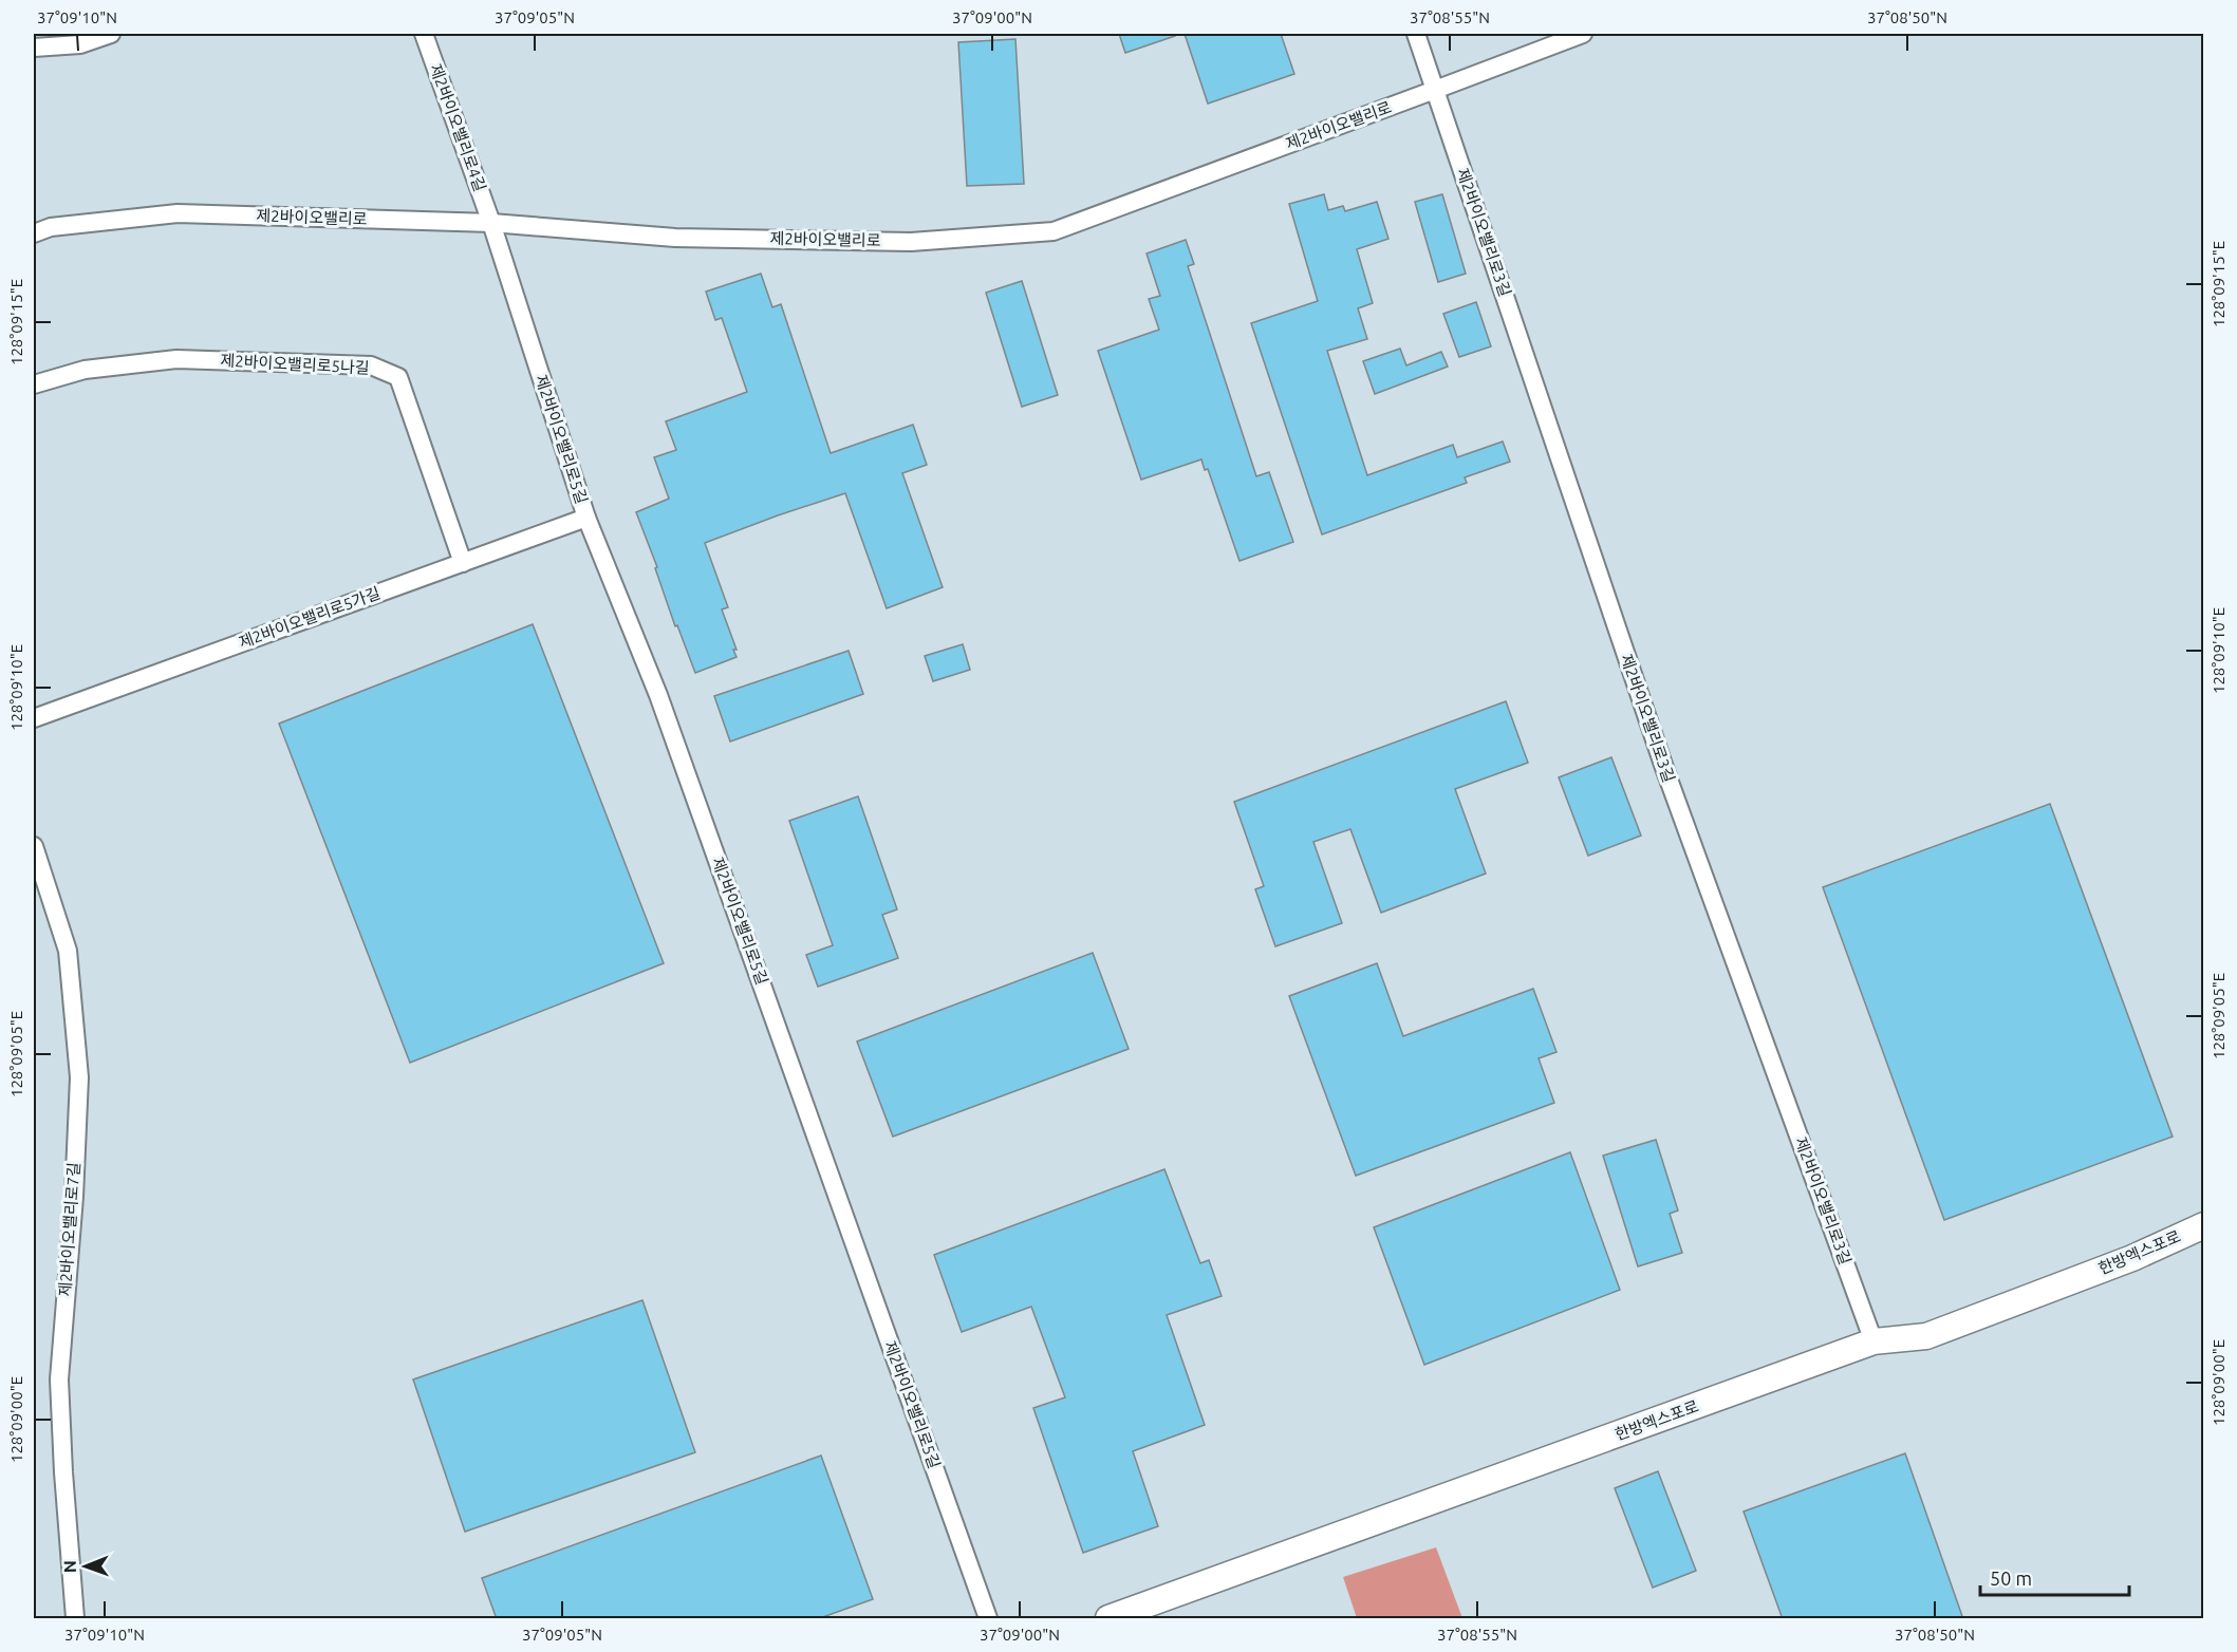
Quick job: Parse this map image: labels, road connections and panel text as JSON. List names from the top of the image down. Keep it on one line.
{"streets":{"street":["제2바이오밸리로","제2바이오밸리로4길","제2바이오밸리로3길","제2바이오밸리로5나길","제2바이오밸리로5길","제2바이오밸리로5가길","제2바이오밸리로7길","한방엑스포로"]},"crossings":[["제2바이오밸리로","제2바이오밸리로4길"],["제2바이오밸리로","제2바이오밸리로3길"],["제2바이오밸리로","제2바이오밸리로5길"],["제2바이오밸리로4길","제2바이오밸리로5길"],["제2바이오밸리로3길","한방엑스포로"],["제2바이오밸리로5나길","제2바이오밸리로5가길"],["제2바이오밸리로5길","제2바이오밸리로5가길"]],"scale_bar":"50 m","north":"left","coordinates":["37°09'10\"N","37°09'05\"N","37°09'00\"N","37°08'55\"N","37°08'50\"N","128°09'15\"E","128°09'10\"E","128°09'05\"E","128°09'00\"E"]}
